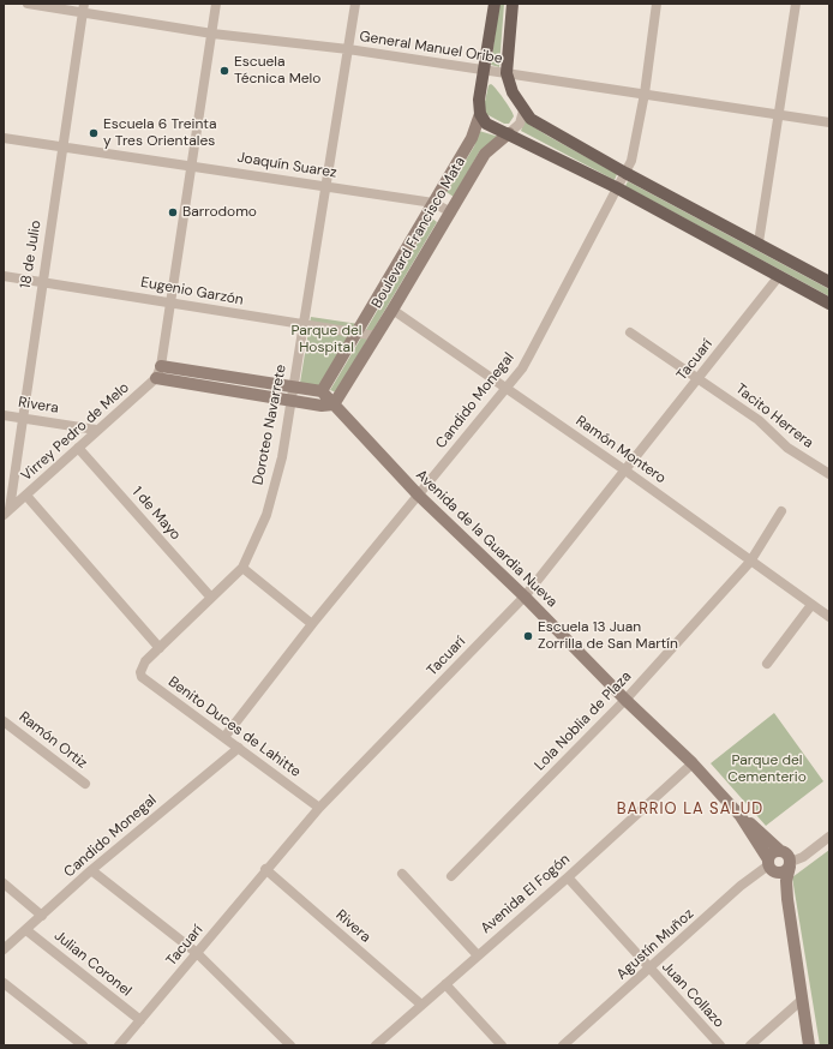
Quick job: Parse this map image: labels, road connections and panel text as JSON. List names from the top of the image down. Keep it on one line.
{"streets":{"main road":["Boulevard Francisco Mata"],"street":["General Manuel Oribe","Joaquín Suarez","18 de Julio","Eugenio Garzón","Tacuarí","Candido Monegal","Rivera","Tacito Herrera","Doroteo Navarrete","Virrey Pedro de Melo","Ramón Montero","1 de Mayo","Avenida de la Guardia Nueva","Lola Noblia de Plaza","Benito Duces de Lahitte","Ramón Ortiz","Avenida El Fogón","Agustín Muñoz","Julian Coronel","Juan Collazo"]},"crossings":[["General Manuel Oribe","Boulevard Francisco Mata"],["General Manuel Oribe","18 de Julio"],["General Manuel Oribe","Candido Monegal"],["General Manuel Oribe","Doroteo Navarrete"],["General Manuel Oribe","Virrey Pedro de Melo"],["Joaquín Suarez","Boulevard Francisco Mata"],["Joaquín Suarez","18 de Julio"],["Joaquín Suarez","Doroteo Navarrete"],["Joaquín Suarez","Virrey Pedro de Melo"],["Boulevard Francisco Mata","Eugenio Garzón"],["Boulevard Francisco Mata","Ramón Montero"],["Boulevard Francisco Mata","Avenida de la Guardia Nueva"],["18 de Julio","Eugenio Garzón"],["18 de Julio","Rivera"],["18 de Julio","Virrey Pedro de Melo"],["Eugenio Garzón","Doroteo Navarrete"],["Eugenio Garzón","Virrey Pedro de Melo"],["Tacuarí","Rivera"],["Tacuarí","Tacito Herrera"],["Tacuarí","Ramón Montero"],["Tacuarí","Avenida de la Guardia Nueva"],["Tacuarí","Benito Duces de Lahitte"],["Tacuarí","Julian Coronel"],["Candido Monegal","Ramón Montero"],["Candido Monegal","Avenida de la Guardia Nueva"],["Candido Monegal","Benito Duces de Lahitte"],["Candido Monegal","Julian Coronel"],["Rivera","Virrey Pedro de Melo"],["Rivera","Avenida El Fogón"],["Doroteo Navarrete","1 de Mayo"],["Doroteo Navarrete","Benito Duces de Lahitte"],["Virrey Pedro de Melo","1 de Mayo"],["Ramón Montero","Lola Noblia de Plaza"],["Avenida de la Guardia Nueva","Lola Noblia de Plaza"],["Avenida de la Guardia Nueva","Avenida El Fogón"],["Avenida de la Guardia Nueva","Agustín Muñoz"],["Avenida El Fogón","Juan Collazo"],["Agustín Muñoz","Juan Collazo"]],"districts":["BARRIO LA SALUD"],"parks":["Parque del Hospital","Parque del Cementerio"],"places":["Escuela Técnica Melo","Escuela 6 Treinta y Tres Orientales","Barrodomo","Escuela 13 Juan Zorrilla de San Martín"]}
